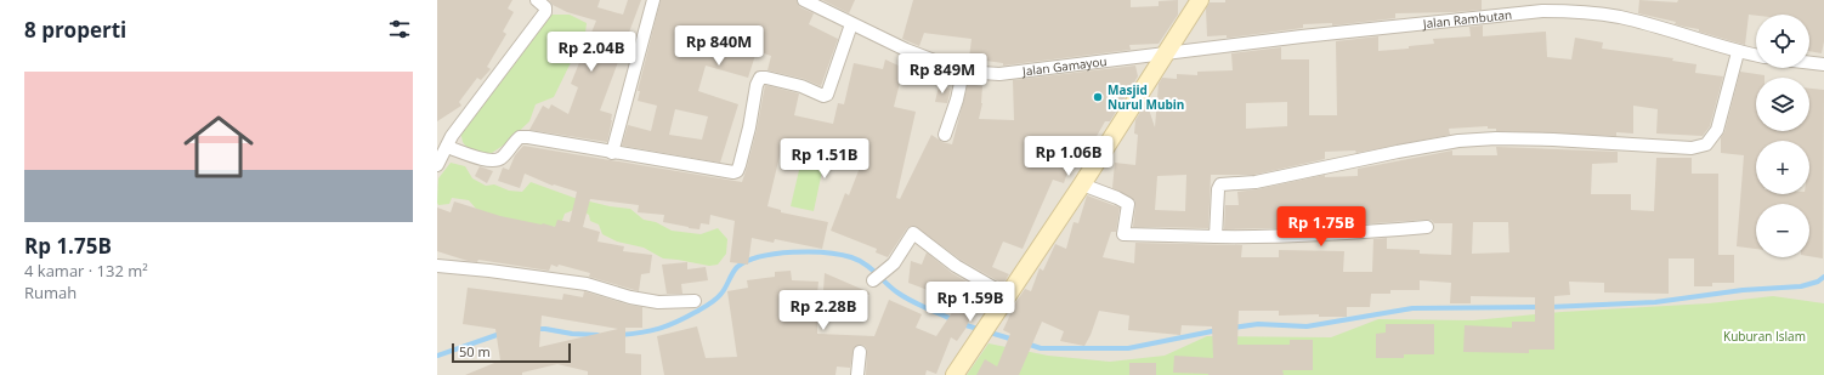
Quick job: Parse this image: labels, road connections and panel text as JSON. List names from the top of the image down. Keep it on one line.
{"streets":{"street":["Jalan Rambutan","Jalan Gamayou"]},"crossings":[["Jalan Rambutan","Jalan Gamayou"]],"parks":["Kuburan Islam"],"places":["Masjid Nurul Mubin"],"scale_bar":"50 m","page":{"heading":"8 properti","map_buttons":["+","−"],"price":["Rp 840M","Rp 2.04B","Rp 849M","Rp 1.06B","Rp 1.51B","Rp 1.75B","Rp 1.59B","Rp 2.28B"],"list":[{"name":"Rp 1.75B","note":"4 kamar · 132 m² · Rumah"}],"scale":"50 m"}}
